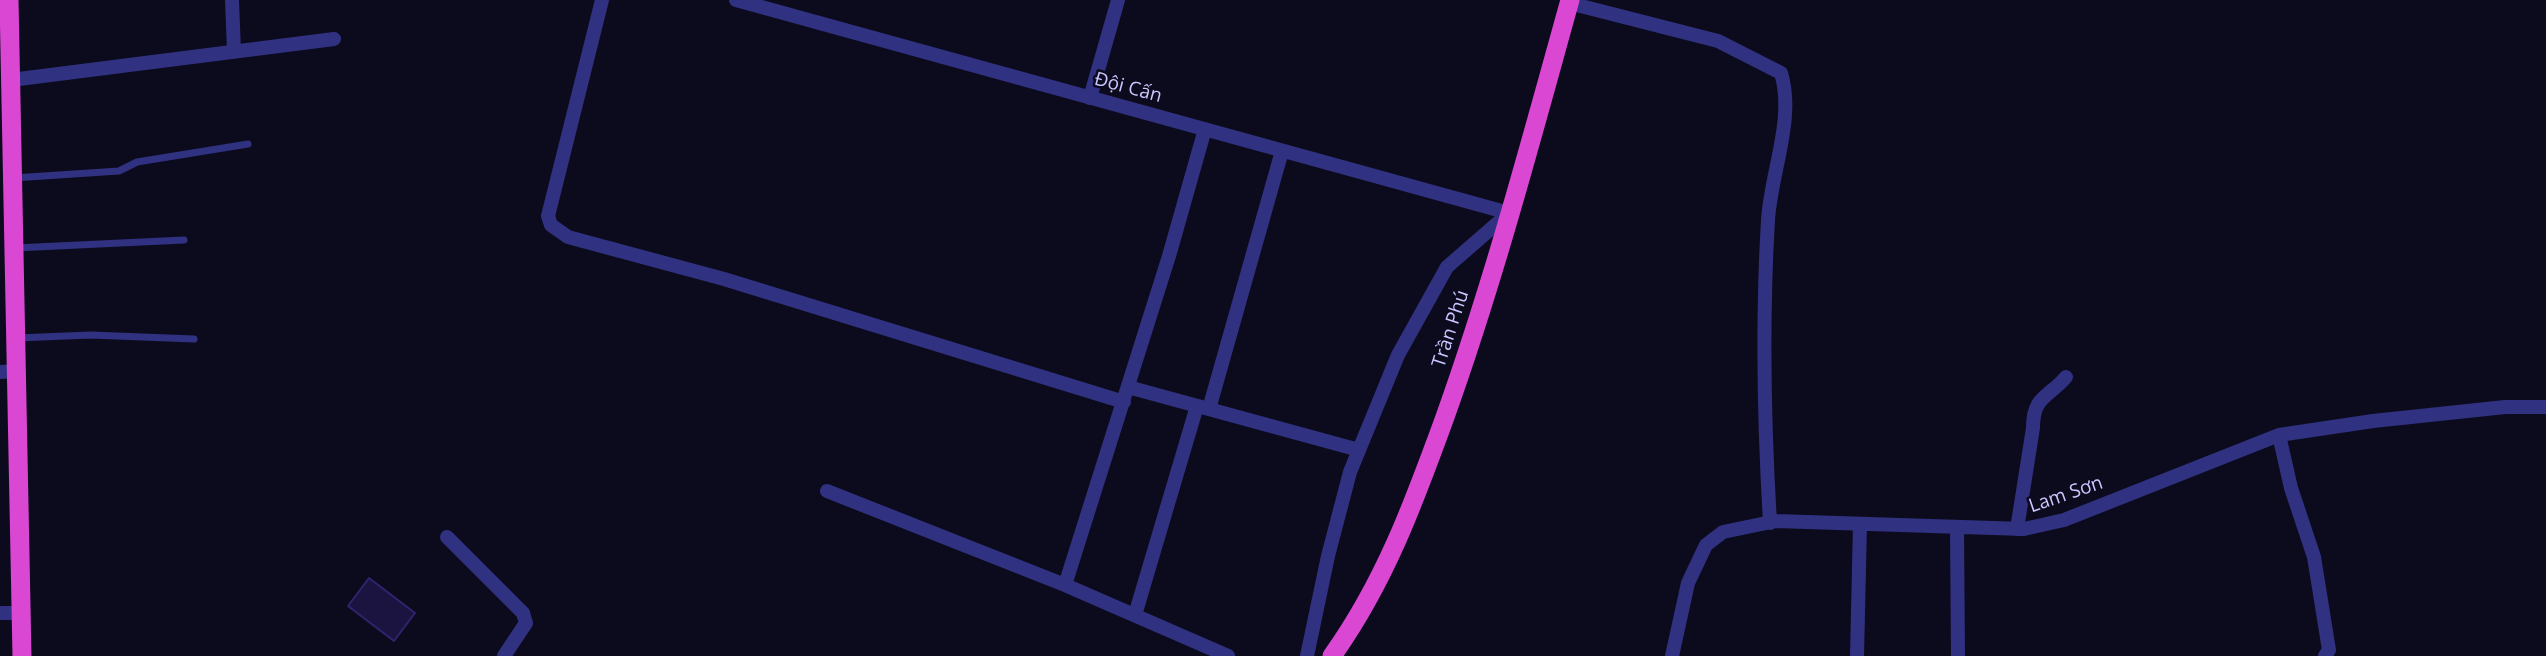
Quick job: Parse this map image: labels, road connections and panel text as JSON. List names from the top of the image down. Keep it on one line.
{"streets":{"highway":["Trần Phú"],"street":["Đội Cấn","Lam Sơn"]},"crossings":[["Đội Cấn","Trần Phú"]]}
